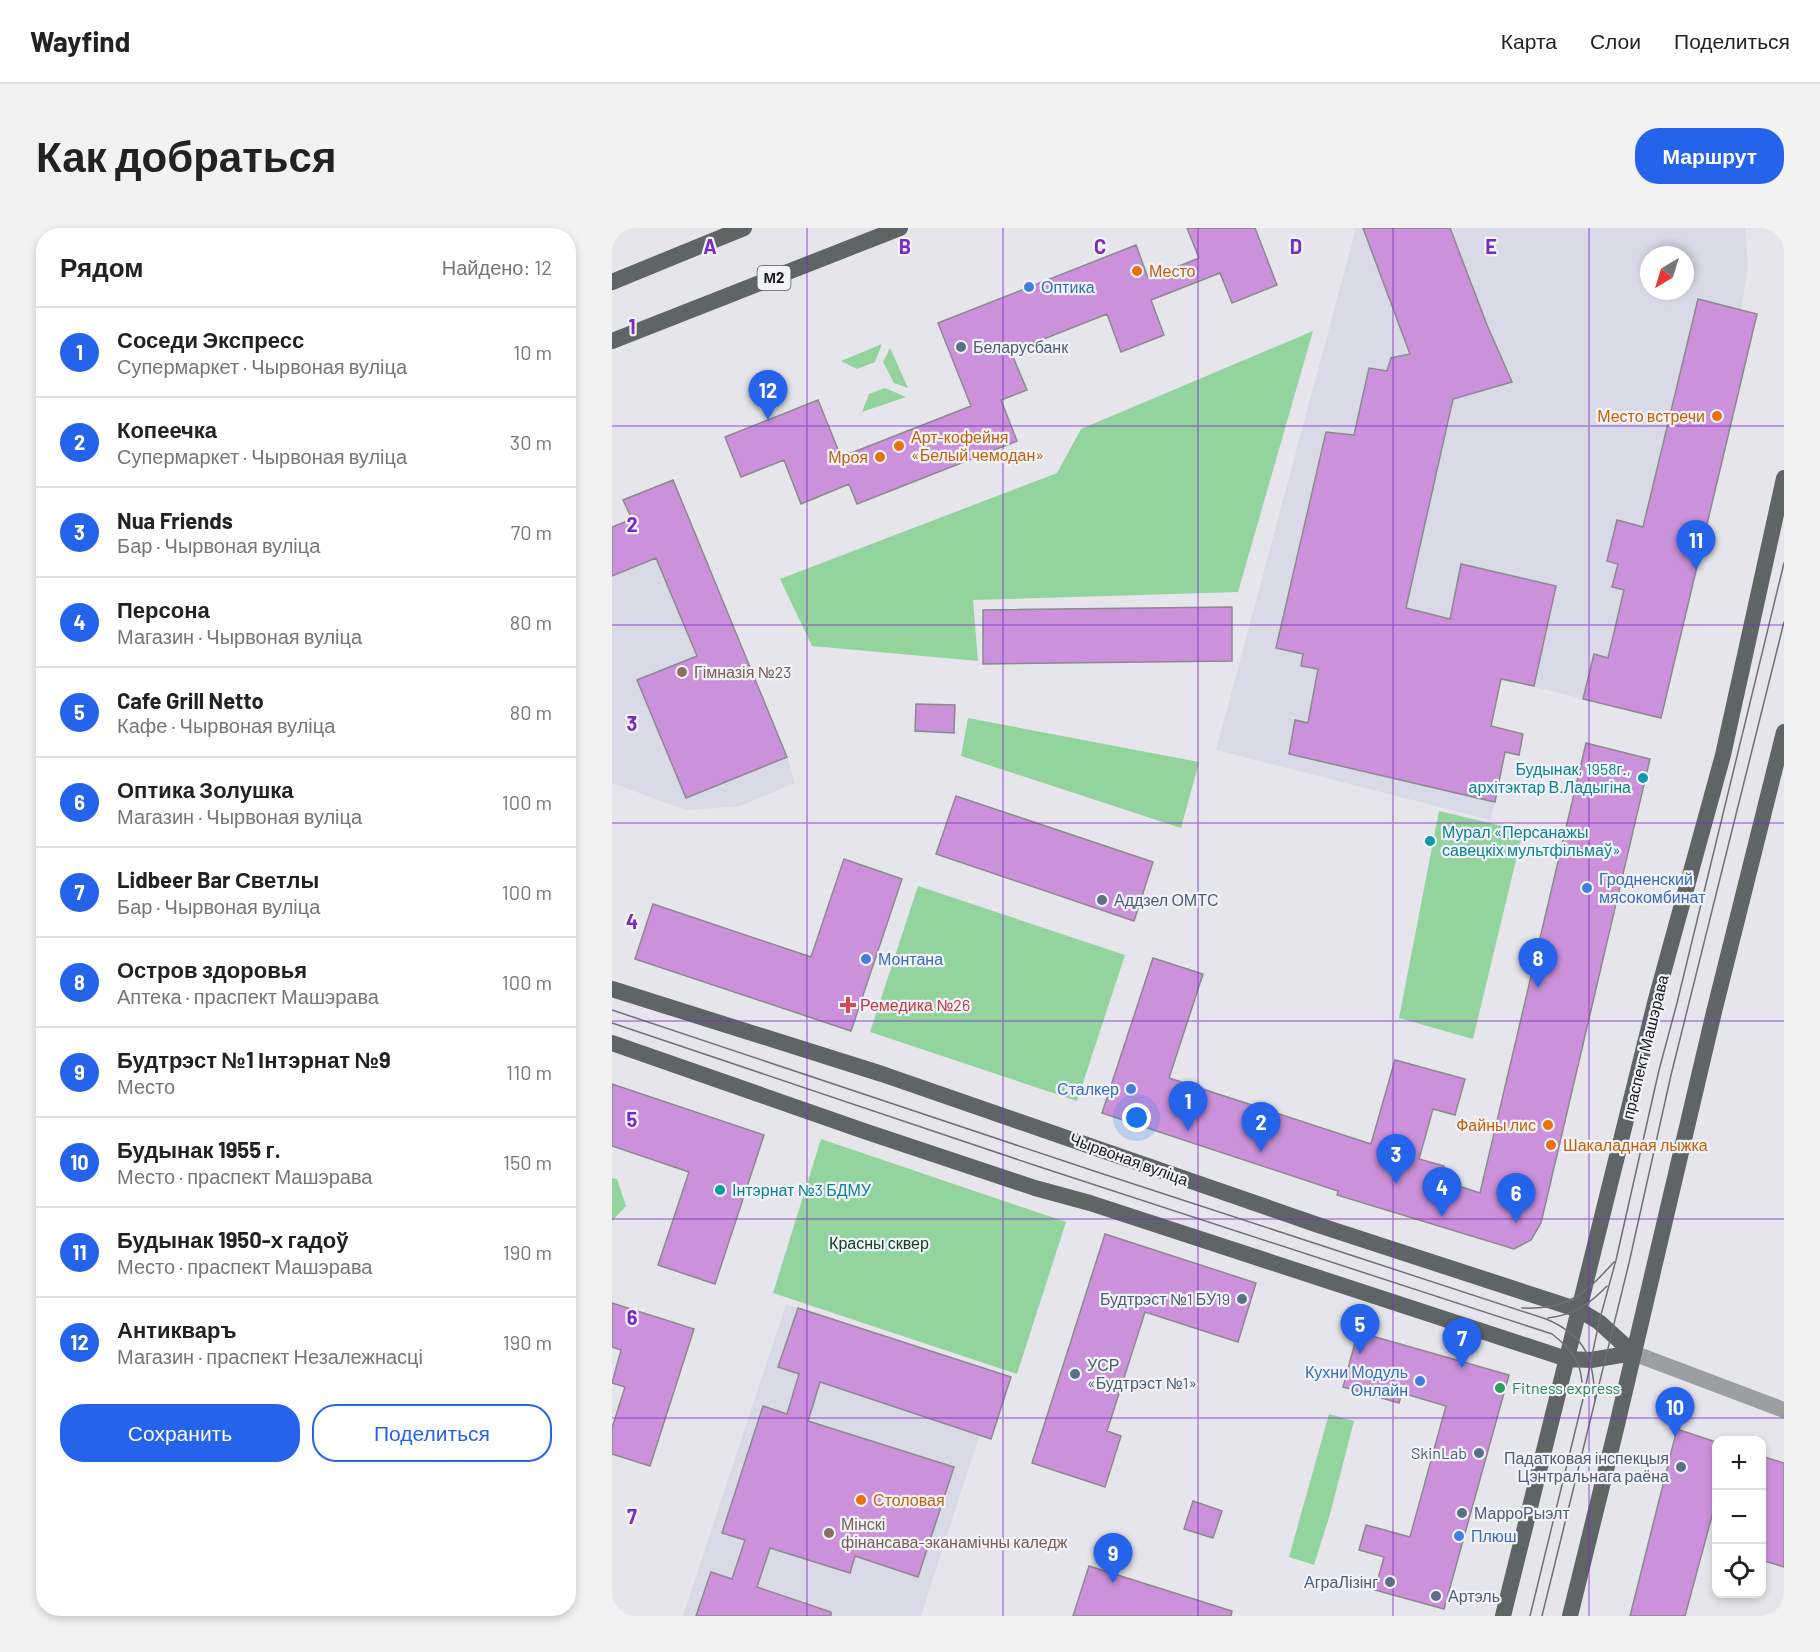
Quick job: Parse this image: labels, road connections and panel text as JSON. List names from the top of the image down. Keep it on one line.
{"streets":{"main road":["М2","праспект Машэрава","Чырвоная вуліца"]},"crossings":[["праспект Машэрава","Чырвоная вуліца"]],"parks":["Красны сквер"],"places":{"other":["Место","Оптика","Беларусбанк","Место встречи","Арт-кофейня «Белый чемодан»","Мроя","Гімназія №23","Будынак, 1958г., архітэктар В.Ладыгіна","Мурал «Персанажы савецкіх мультфільмаў»","Гродненский мясокомбинат","Аддзел ОМТС","Монтана","Сталкер","Файны лис","Шакаладная лыжка","Інтэрнат №3 БДМУ","Будтрэст №1 БУ19","УСР «Будтрэст №1»","Кухни Модуль Онлайн","Fitness express","SkinLab","Падатковая інспекцыя Цэнтральнага раёна","Столовая","МарроРыэлт","Мінскі фінансава-эканамічны каледж","Плюш","АграЛізінг","Артэль"],"health":["Ремедика №26"]},"north":"bottom left","page":{"header":"Wayfind","nav":["Карта","Слои","Поделиться"],"buttons":["Маршрут",["Сохранить","Поделиться"]],"title":"Как добраться","heading":["Рядом","Найдено: 12"],"list":[{"mark":"1","name":"Соседи Экспресс","note":"Супермаркет · Чырвоная вуліца","value":"10 m"},{"mark":"2","name":"Копеечка","note":"Супермаркет · Чырвоная вуліца","value":"30 m"},{"mark":"3","name":"Nua Friends","note":"Бар · Чырвоная вуліца","value":"70 m"},{"mark":"4","name":"Персона","note":"Магазин · Чырвоная вуліца","value":"80 m"},{"mark":"5","name":"Cafe Grill Netto","note":"Кафе · Чырвоная вуліца","value":"80 m"},{"mark":"6","name":"Оптика Золушка","note":"Магазин · Чырвоная вуліца","value":"100 m"},{"mark":"7","name":"Lidbeer Bar Светлы","note":"Бар · Чырвоная вуліца","value":"100 m"},{"mark":"8","name":"Остров здоровья","note":"Аптека · праспект Машэрава","value":"100 m"},{"mark":"9","name":"Будтрэст №1 Інтэрнат №9","note":"Место","value":"110 m"},{"mark":"10","name":"Будынак 1955 г.","note":"Место · праспект Машэрава","value":"150 m"},{"mark":"11","name":"Будынак 1950-х гадоў","note":"Место · праспект Машэрава","value":"190 m"},{"mark":"12","name":"Антикваръ","note":"Магазин · праспект Незалежнасці","value":"190 m"}],"pins":["12","11","8","1","2","3","4","6","5","7","10","9"],"map_buttons":["+","−"]},"grid":{"columns":["A","B","C","D","E"],"rows":["1","2","3","4","5","6","7"]}}
